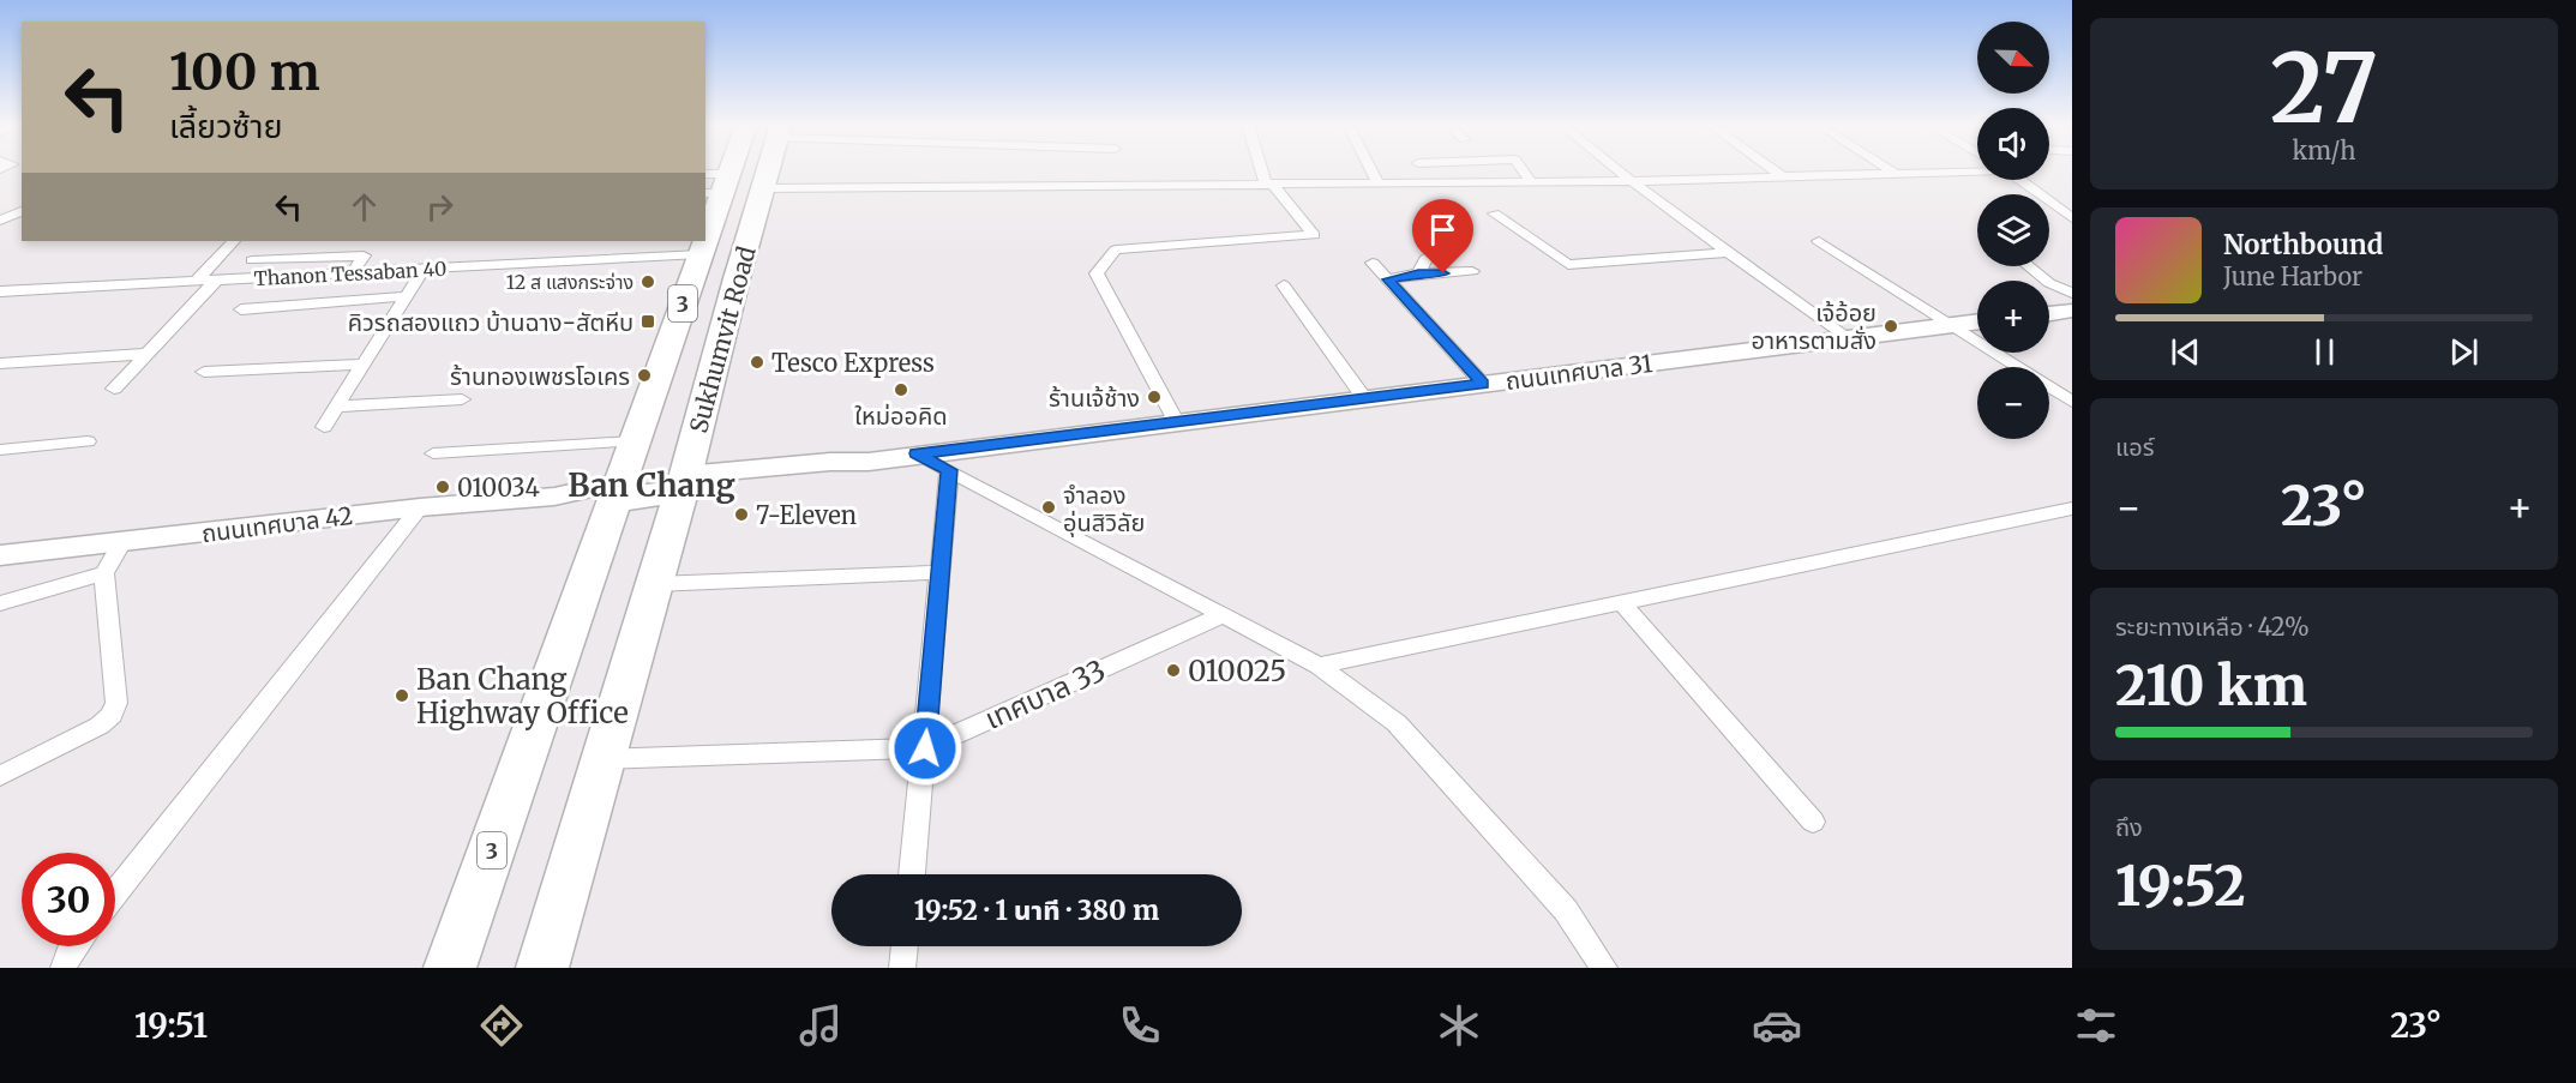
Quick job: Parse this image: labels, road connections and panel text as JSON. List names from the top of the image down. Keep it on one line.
{"streets":{"highway":["3","Sukhumvit Road"],"main road":["ถนนเทศบาล 31","ถนนเทศบาล 42"],"street":["Thanon Tessaban 40","เทศบาล 33"]},"crossings":[["Thanon Tessaban 40","Sukhumvit Road"],["Sukhumvit Road","ถนนเทศบาล 31"],["Sukhumvit Road","ถนนเทศบาล 42"],["Sukhumvit Road","เทศบาล 33"]],"districts":["Ban Chang"],"places":{"other":["12 ส แสงกระจ่าง","เจ้อ้อย อาหารตามสั่ง","Tesco Express","ร้านทองเพชรโอเคร","ใหม่ออคิด","ร้านเจ้ช้าง","010034","จำลอง อุ่นสิวิลัย","7-Eleven","010025","Ban Chang Highway Office"],"transit":["คิวรถสองแถว บ้านฉาง-สัตหีบ"]},"north":"bottom right","page":{"tile":[["27","km/h"],"แอร์",["ระยะทางเหลือ · 42%","210 km"],["ถึง","19:52"]],"map_buttons":["+","−"],"turn":["100 m","เลี้ยวซ้าย"],"song":["Northbound","June Harbor"],"heat":["−","23°","+"],"limit":"30","trip":"19:52 · 1 นาที · 380 m","tabs":["19:51","23°"]}}
